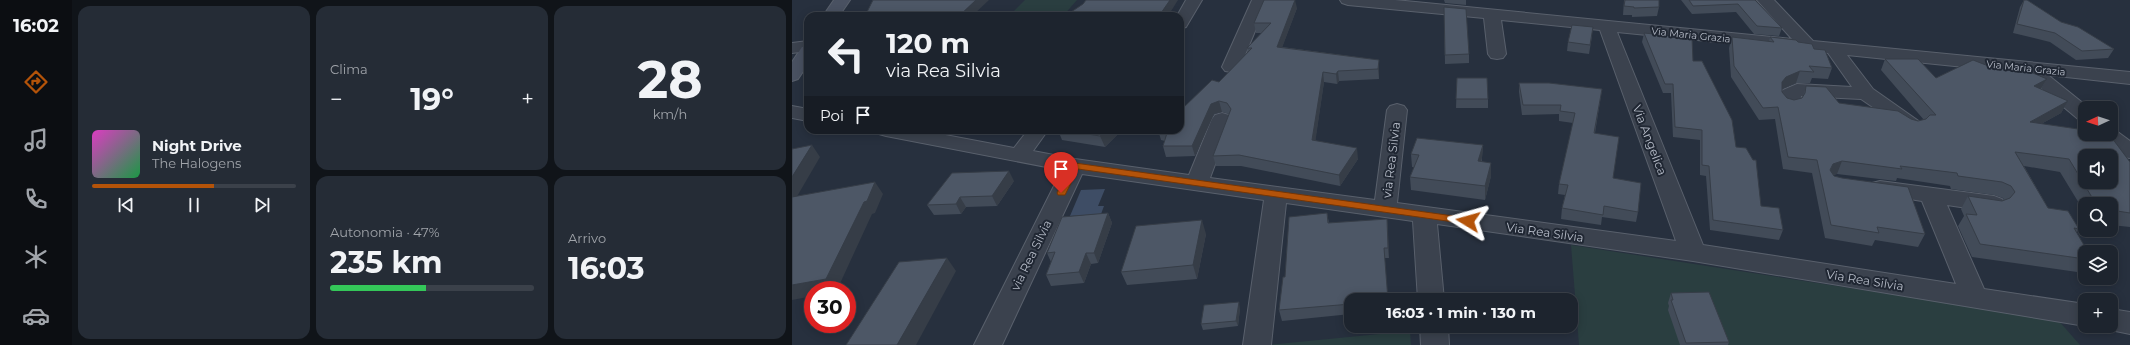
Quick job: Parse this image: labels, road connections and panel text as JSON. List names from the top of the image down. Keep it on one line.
{"streets":{"street":["Via Maria Grazia","Via Angelica","via Rea Silvia","Via Rea Silvia"]},"crossings":[["Via Maria Grazia","Via Angelica"],["Via Angelica","Via Rea Silvia"],["via Rea Silvia","Via Rea Silvia"]],"north":"left","page":{"tabs":"16:02","tile":["Clima",["28","km/h"],["Autonomia · 47%","235 km"],["Arrivo","16:03"]],"turn":["120 m","via Rea Silvia"],"heat":["−","19°","+"],"then":"Poi","map_buttons":"+","song":["Night Drive","The Halogens"],"limit":"30","trip":"16:03 · 1 min · 130 m"}}
